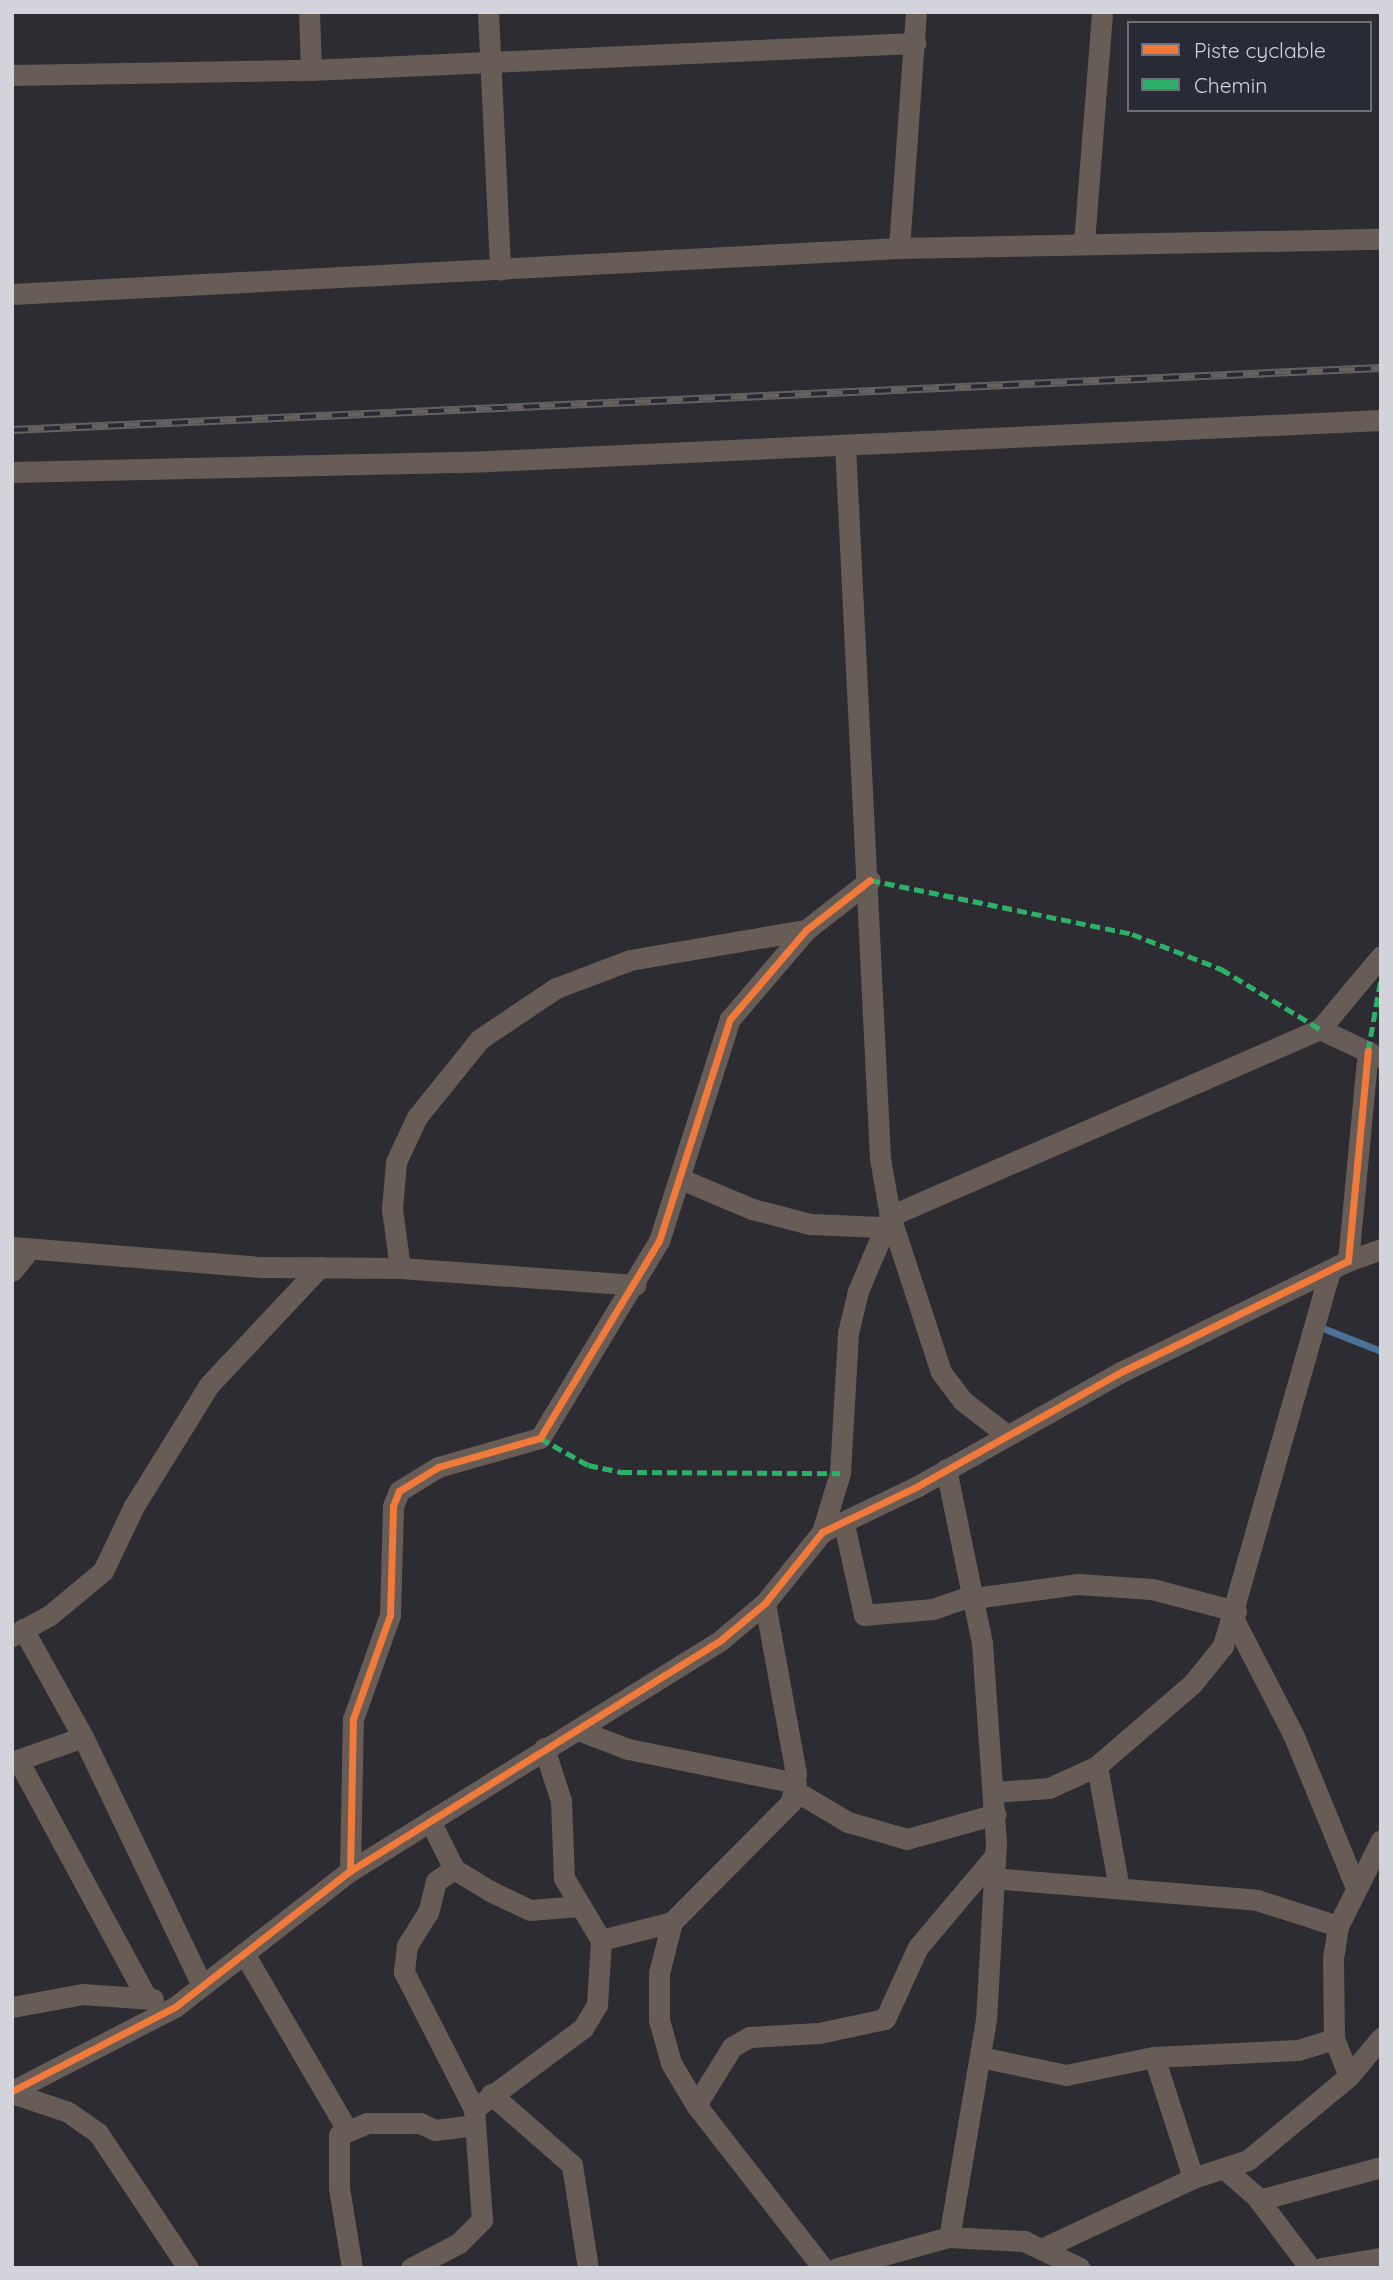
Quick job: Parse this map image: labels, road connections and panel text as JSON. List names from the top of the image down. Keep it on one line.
{"legend":["Piste cyclable","Chemin"]}
